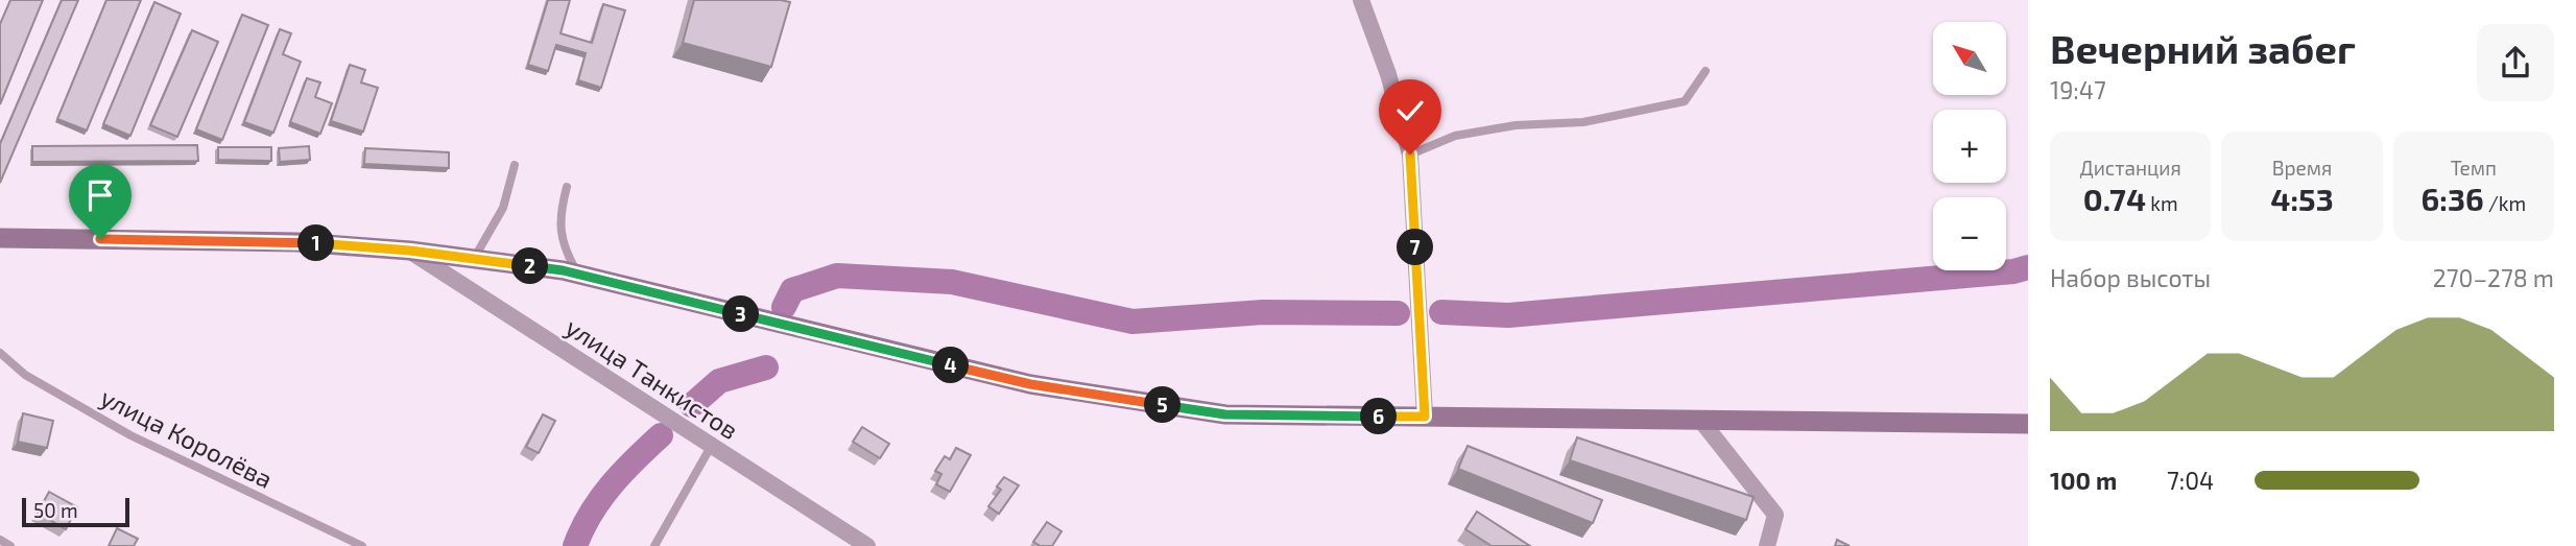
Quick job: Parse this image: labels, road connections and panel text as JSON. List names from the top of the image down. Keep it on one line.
{"streets":{"street":["улица Танкистов"],"lane":["улица Королёва"]},"scale_bar":"50 m","north":"top left","page":{"heading":["Вечерний забег","19:47"],"map_buttons":["+","−"],"stats":[["Дистанция","0.74 km"],["Время","4:53"],["Темп","6:36 /km"]],"pins":["1","7","2","3","4","5","6"],"chart":["Набор высоты","270–278 m"],"list":[{"name":"100 m","note":"7:04"}],"scale":"50 m"}}
